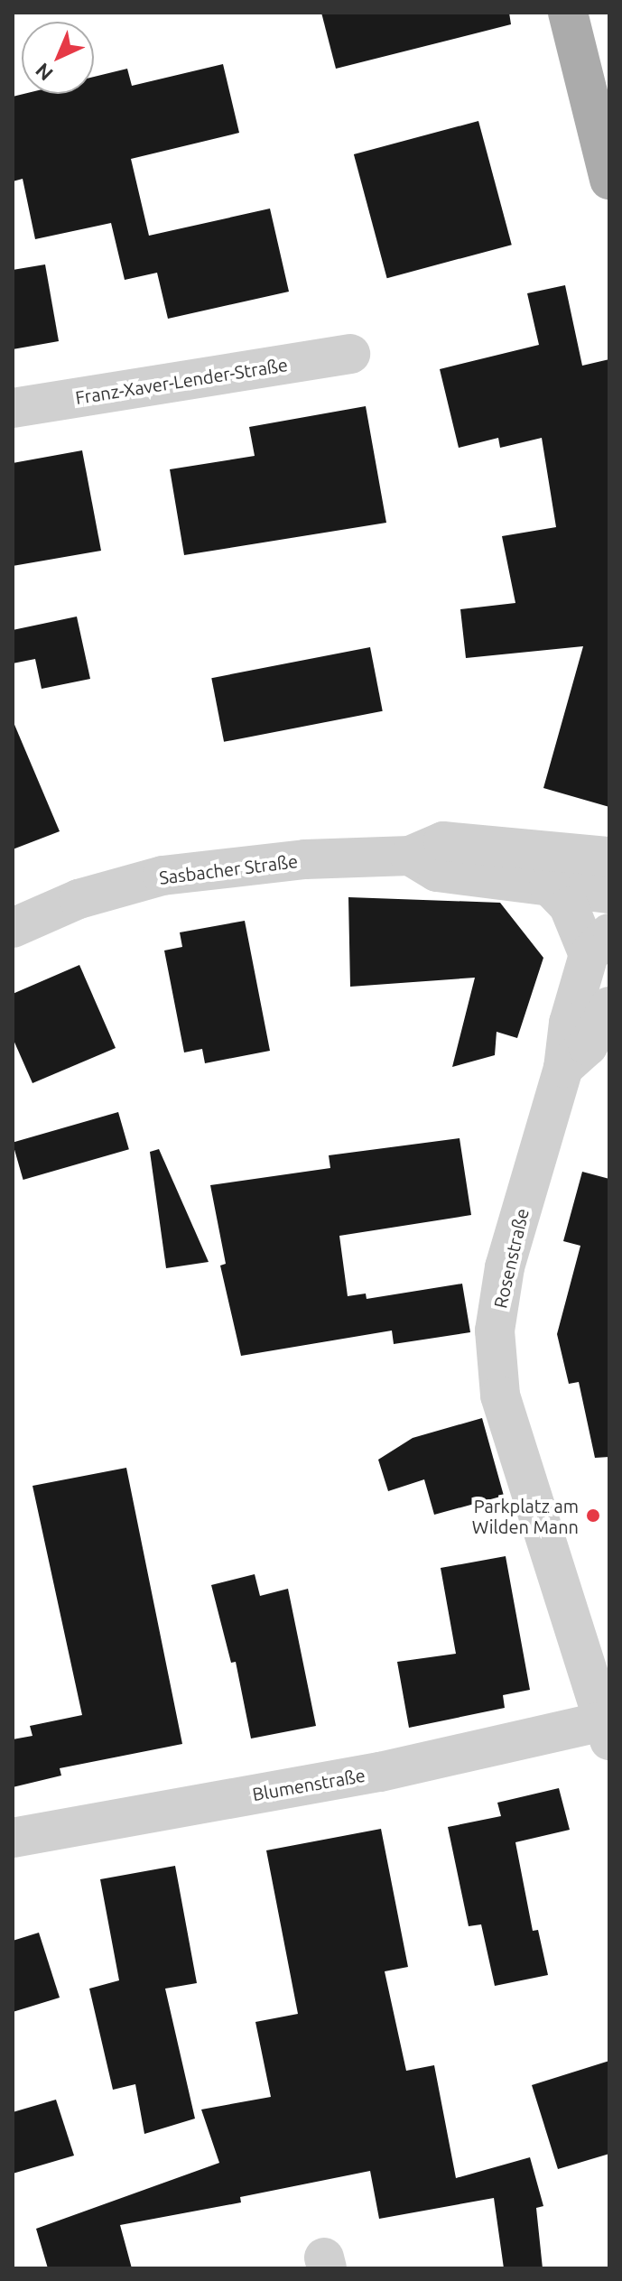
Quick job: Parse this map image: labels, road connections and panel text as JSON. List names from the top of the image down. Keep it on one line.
{"streets":{"street":["Franz-Xaver-Lender-Straße","Sasbacher Straße","Rosenstraße","Blumenstraße"]},"crossings":[["Rosenstraße","Blumenstraße"]],"places":["Parkplatz am Wilden Mann"],"north":"bottom left"}
